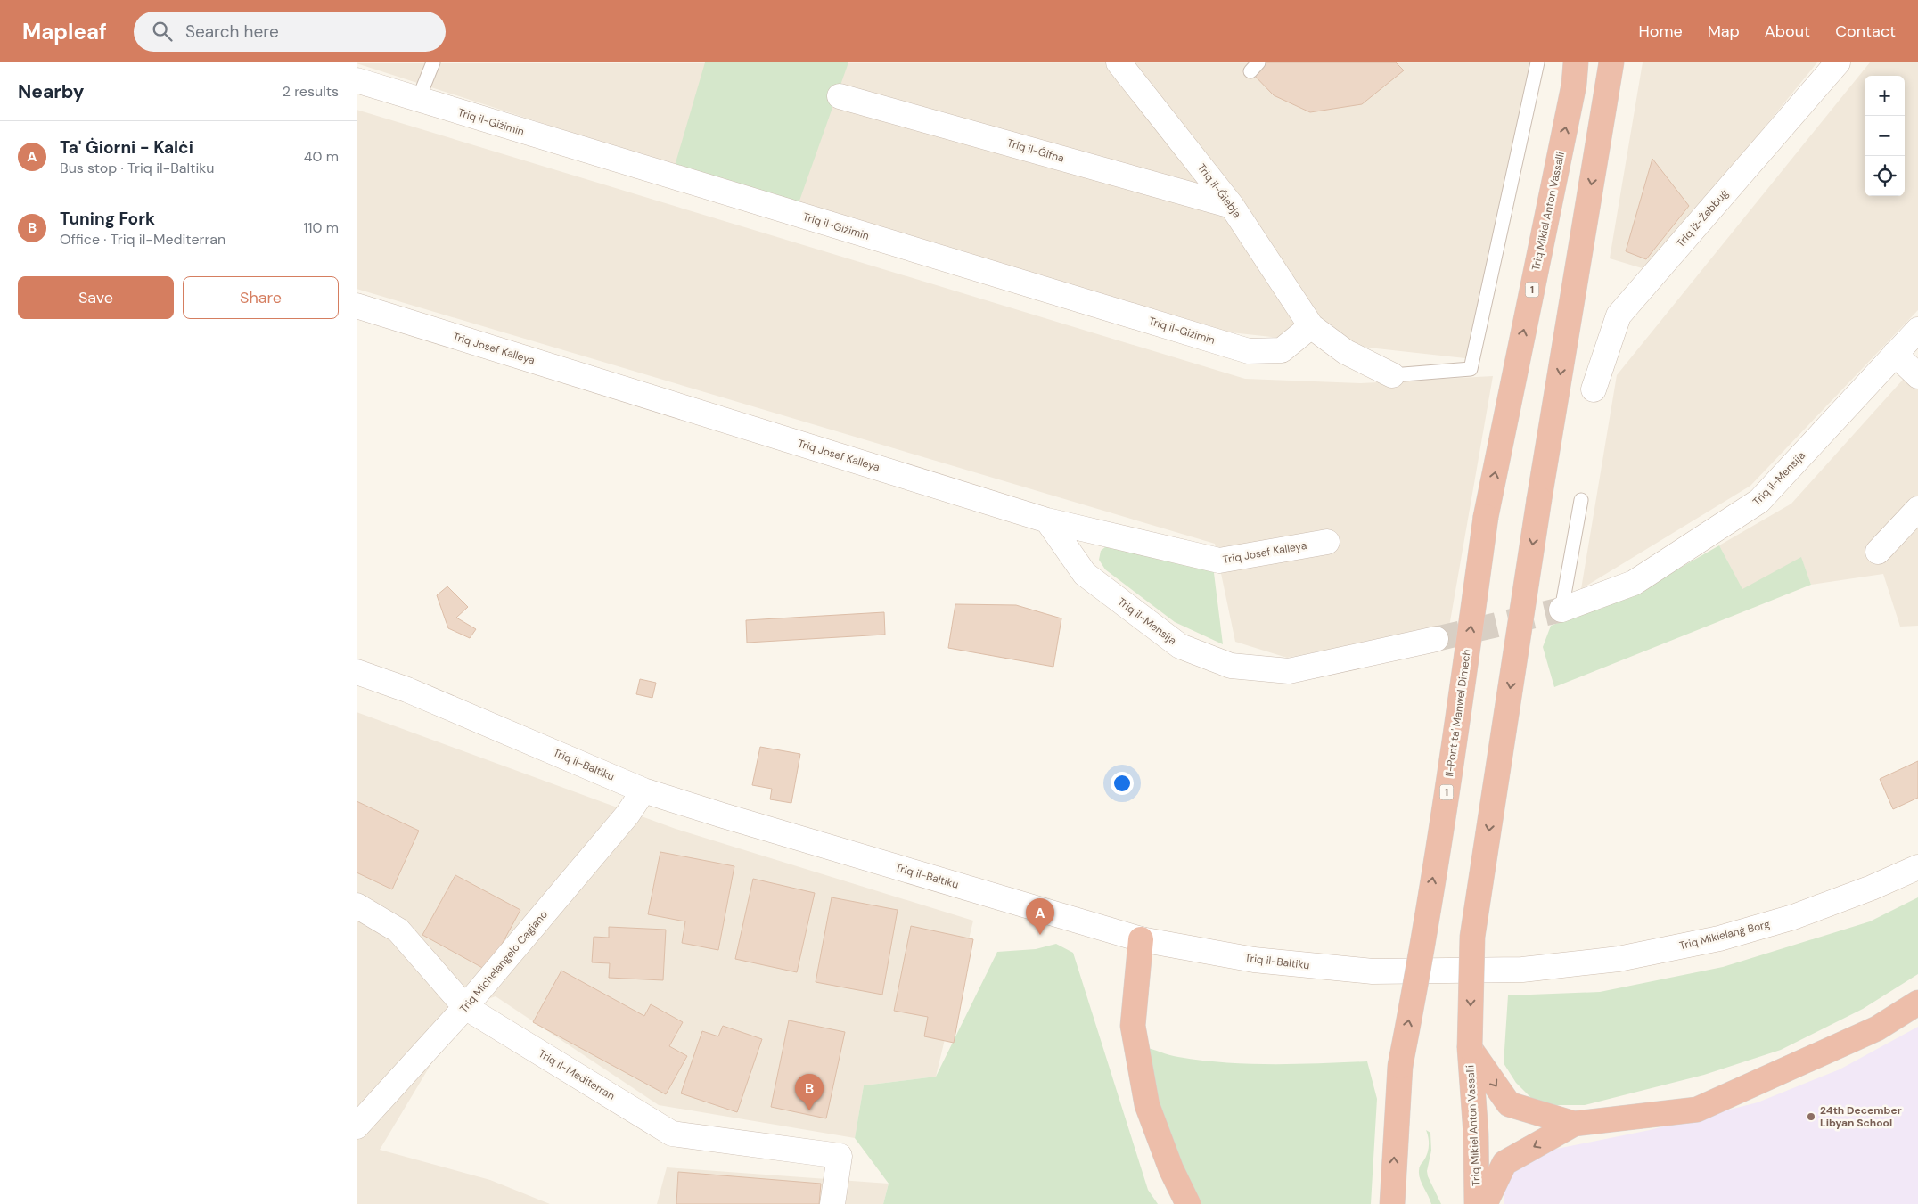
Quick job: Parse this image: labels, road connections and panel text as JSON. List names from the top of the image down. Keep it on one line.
{"streets":{"highway":["Triq Mikiel Anton Vassalli","1","Il-Pont ta' Manwel Dimech"],"street":["Triq il-Giżimin","Triq il-Ġifna","Triq il-Ǵiebja","Triq iż-Żebbuġ","Triq Josef Kalleya","Triq il-Mensija","Triq il-Baltiku","Triq Mikielanġ Borg","Triq Michelangelo Cagiano","Triq il-Mediterran"]},"crossings":[["Triq il-Giżimin","Triq il-Ǵiebja"],["Triq il-Ġifna","Triq il-Ǵiebja"],["Triq Mikiel Anton Vassalli","Il-Pont ta' Manwel Dimech"],["Triq Josef Kalleya","Triq il-Mensija"],["Triq il-Baltiku","Triq Mikielanġ Borg"],["Triq il-Baltiku","Triq Michelangelo Cagiano"],["Triq Michelangelo Cagiano","Triq il-Mediterran"]],"places":["24th December Libyan School"],"page":{"header":"Mapleaf","search":"Search here","nav":["Home","Map","About","Contact"],"heading":["Nearby","2 results"],"map_buttons":["+","−"],"list":[{"mark":"A","name":"Ta' Ġiorni - Kalċi","note":"Bus stop · Triq il-Baltiku","value":"40 m"},{"mark":"B","name":"Tuning Fork","note":"Office · Triq il-Mediterran","value":"110 m"}],"buttons":["Save","Share"],"pins":["A","B"]}}
